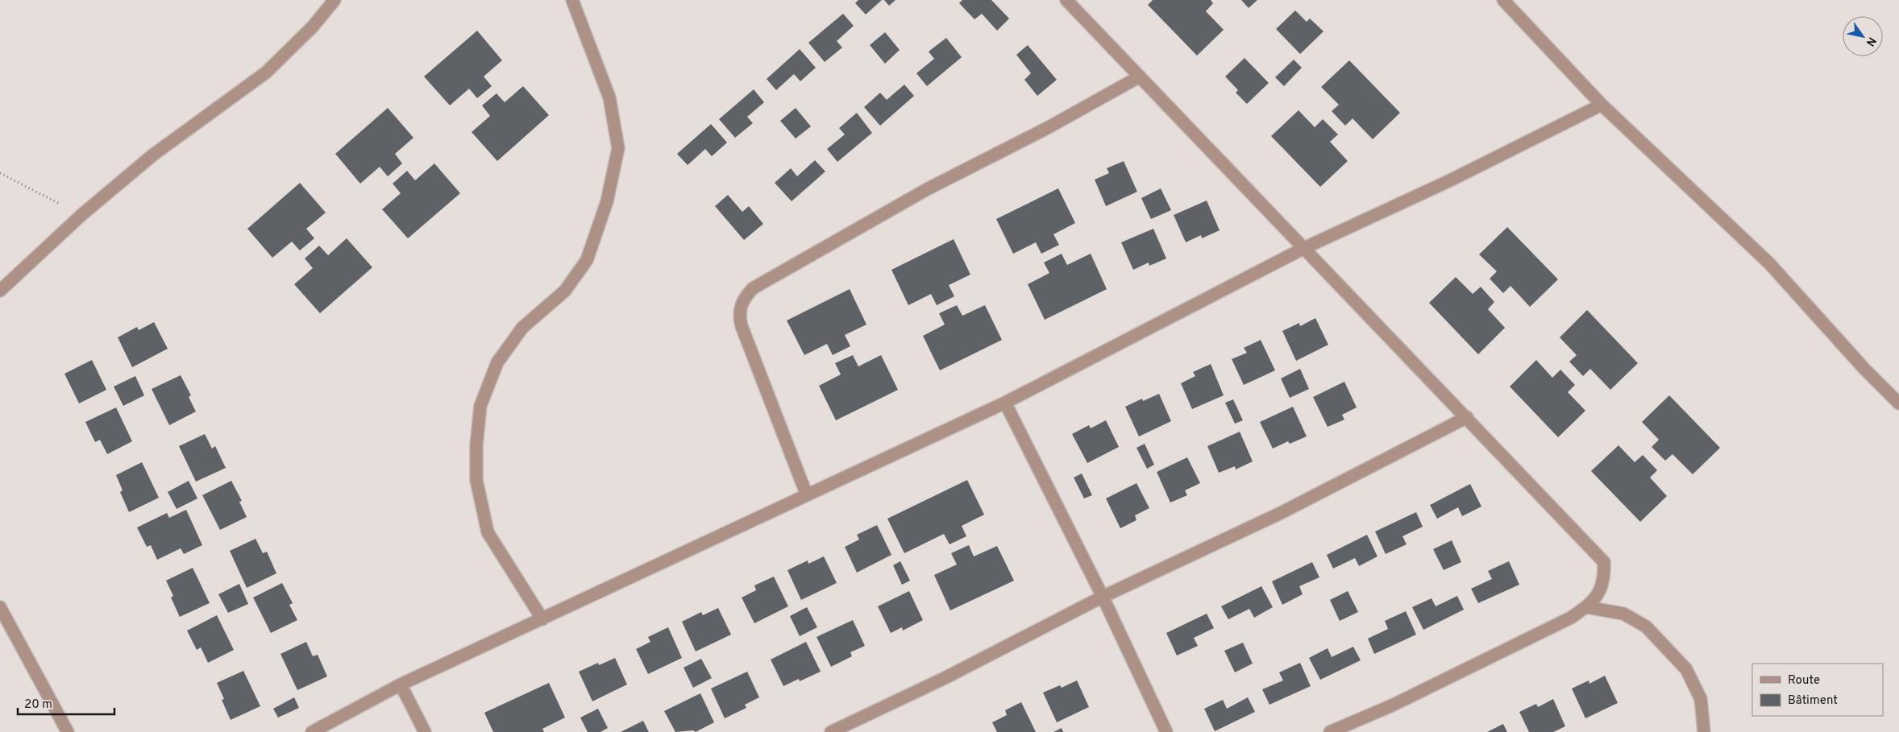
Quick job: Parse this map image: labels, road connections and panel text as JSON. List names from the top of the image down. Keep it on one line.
{"legend":["Route","Bâtiment"],"scale_bar":"20 m","north":"bottom right"}
